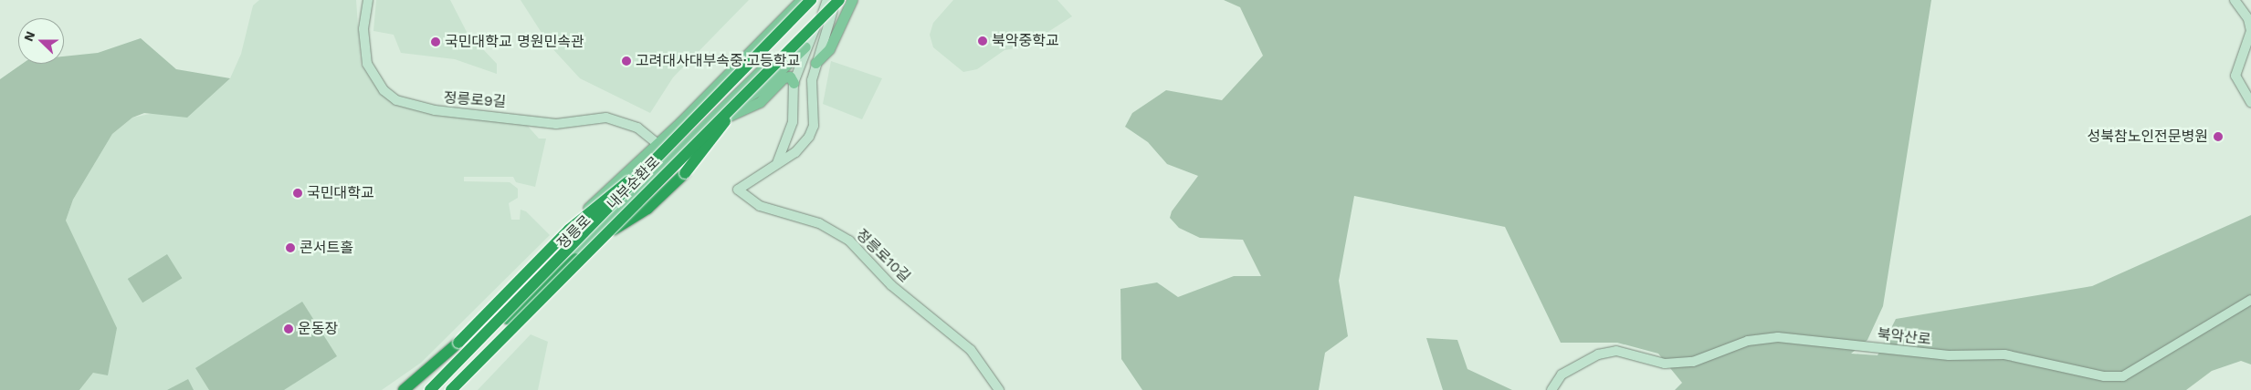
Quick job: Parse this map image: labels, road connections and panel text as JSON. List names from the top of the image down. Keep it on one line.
{"streets":{"highway":["내부순환로"],"main road":["정릉로"],"street":["정릉로9길","정릉로10길","북악산로"]},"crossings":[["정릉로9길","내부순환로"],["정릉로9길","정릉로"],["내부순환로","정릉로"],["내부순환로","정릉로10길"],["정릉로","정릉로10길"]],"places":["북악중학교","국민대학교 명원민속관","고려대사대부속중·고등학교","성북참노인전문병원","국민대학교","콘서트홀","운동장"],"north":"left"}
